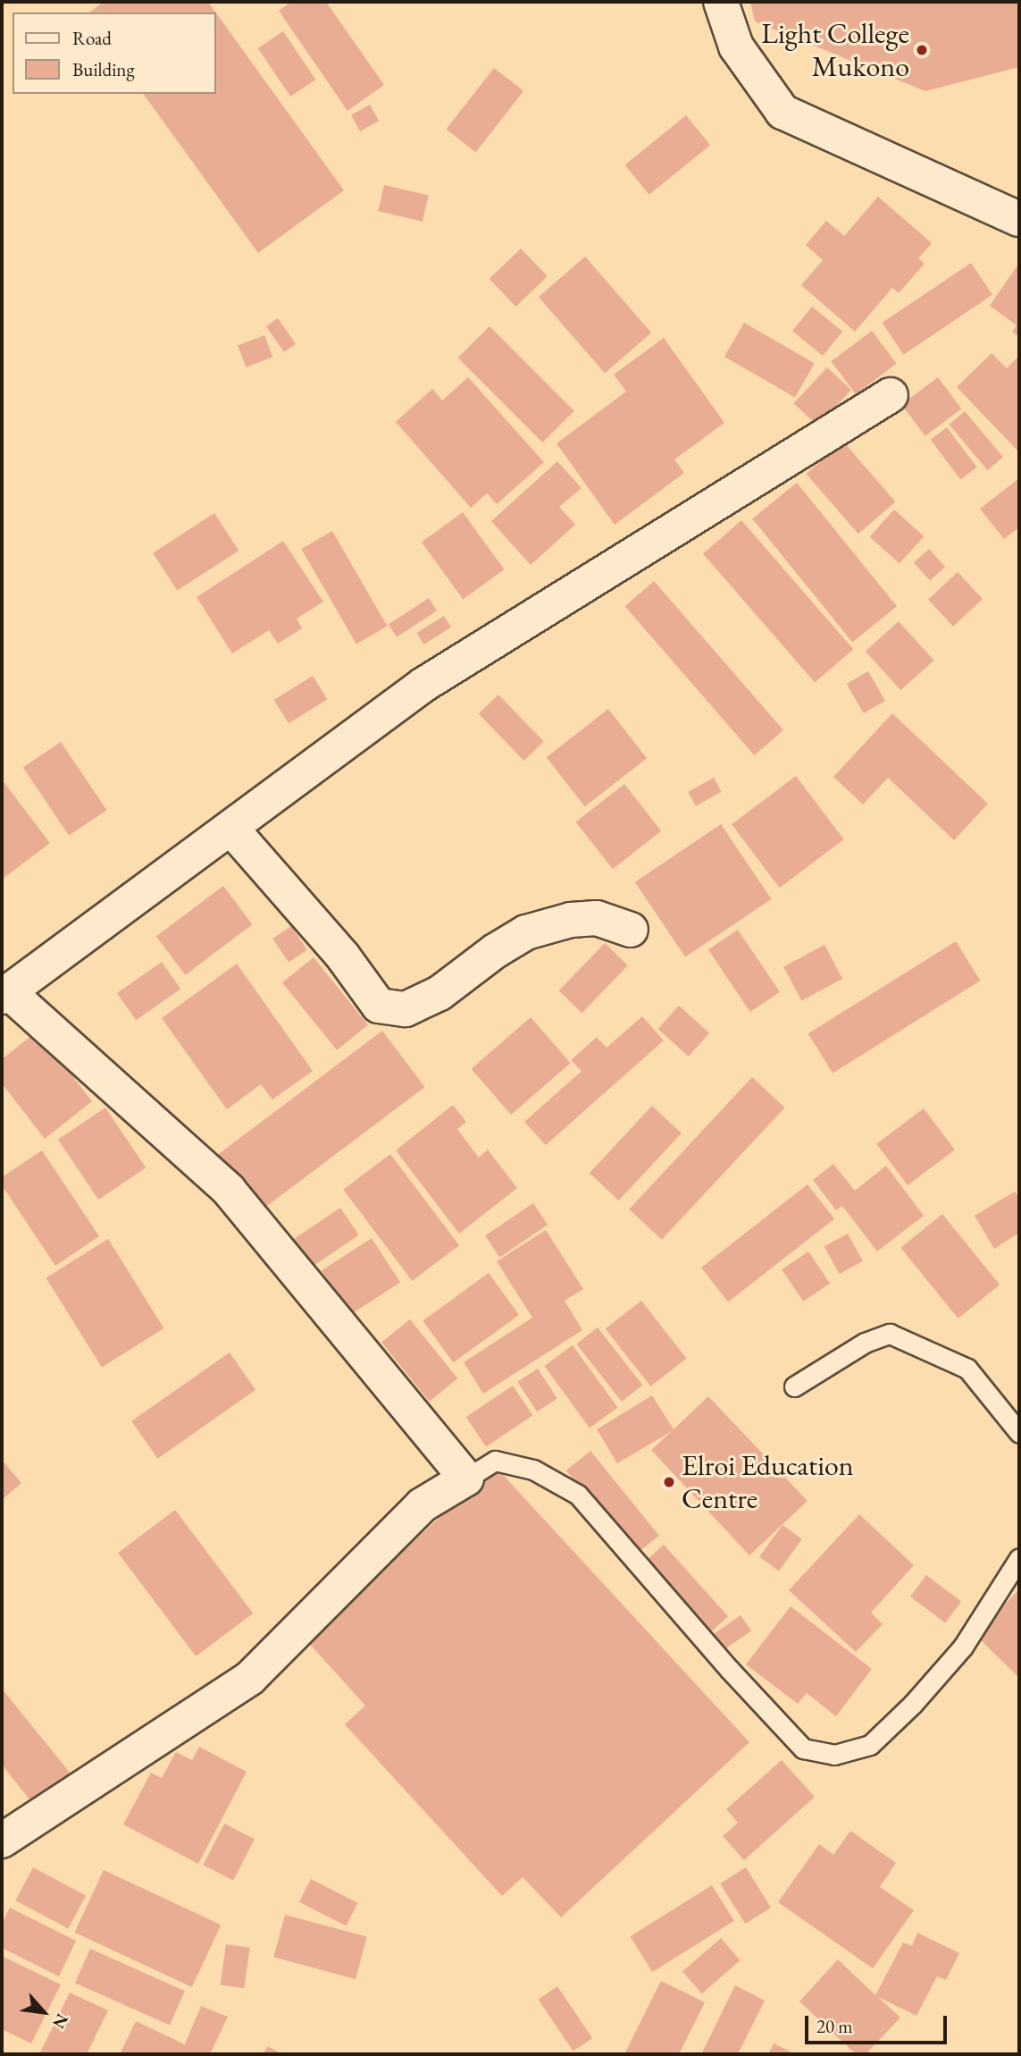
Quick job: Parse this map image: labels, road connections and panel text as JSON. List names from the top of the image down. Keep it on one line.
{"places":["Light College Mukono","Elroi Education Centre"],"legend":["Road","Building"],"scale_bar":"20 m","north":"bottom right"}
